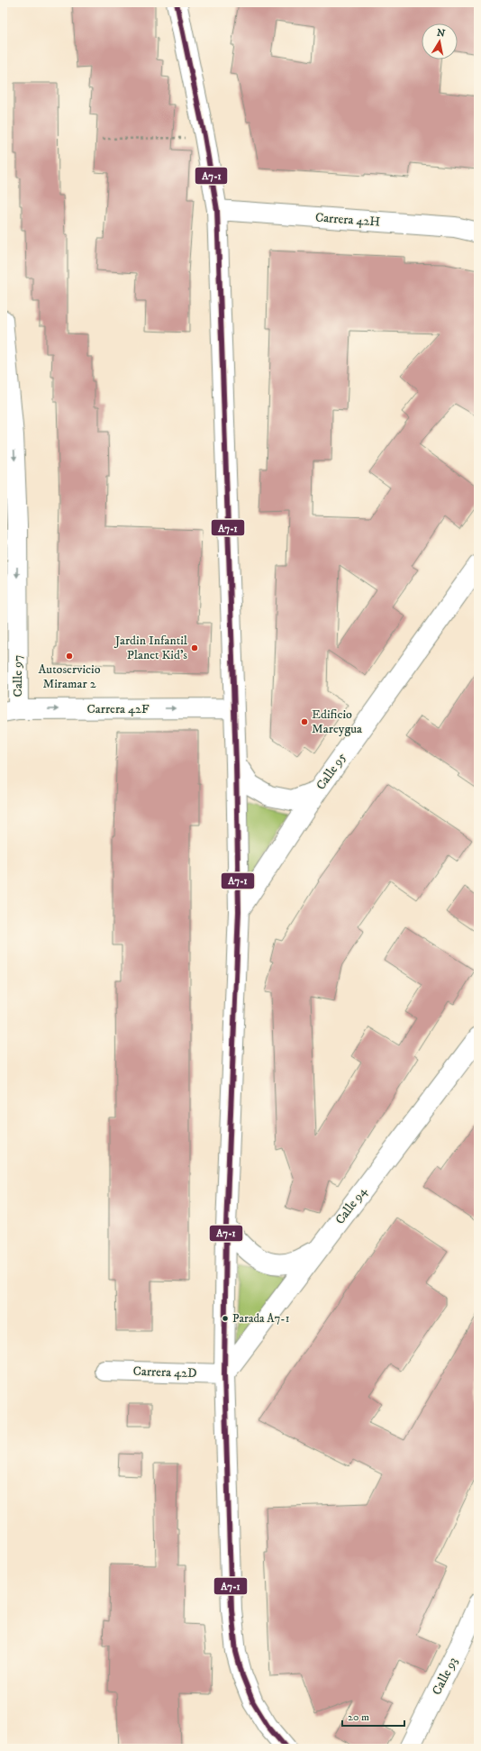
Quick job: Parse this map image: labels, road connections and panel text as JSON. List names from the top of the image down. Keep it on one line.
{"streets":{"street":["Carrera 42H","Calle 97","Carrera 42F","Calle 95","Calle 94","Carrera 42D","Calle 93"]},"crossings":[["Calle 97","Carrera 42F"],["Calle 94","Carrera 42D"]],"one_way":["Calle 97","Carrera 42F"],"places":["Jardin Infantil Planet Kid's","Autoservicio Miramar 2","Edificio Mareygua","Parada A7-1"],"lines":["transit line A7-1"],"scale_bar":"20 m","north":"top"}
